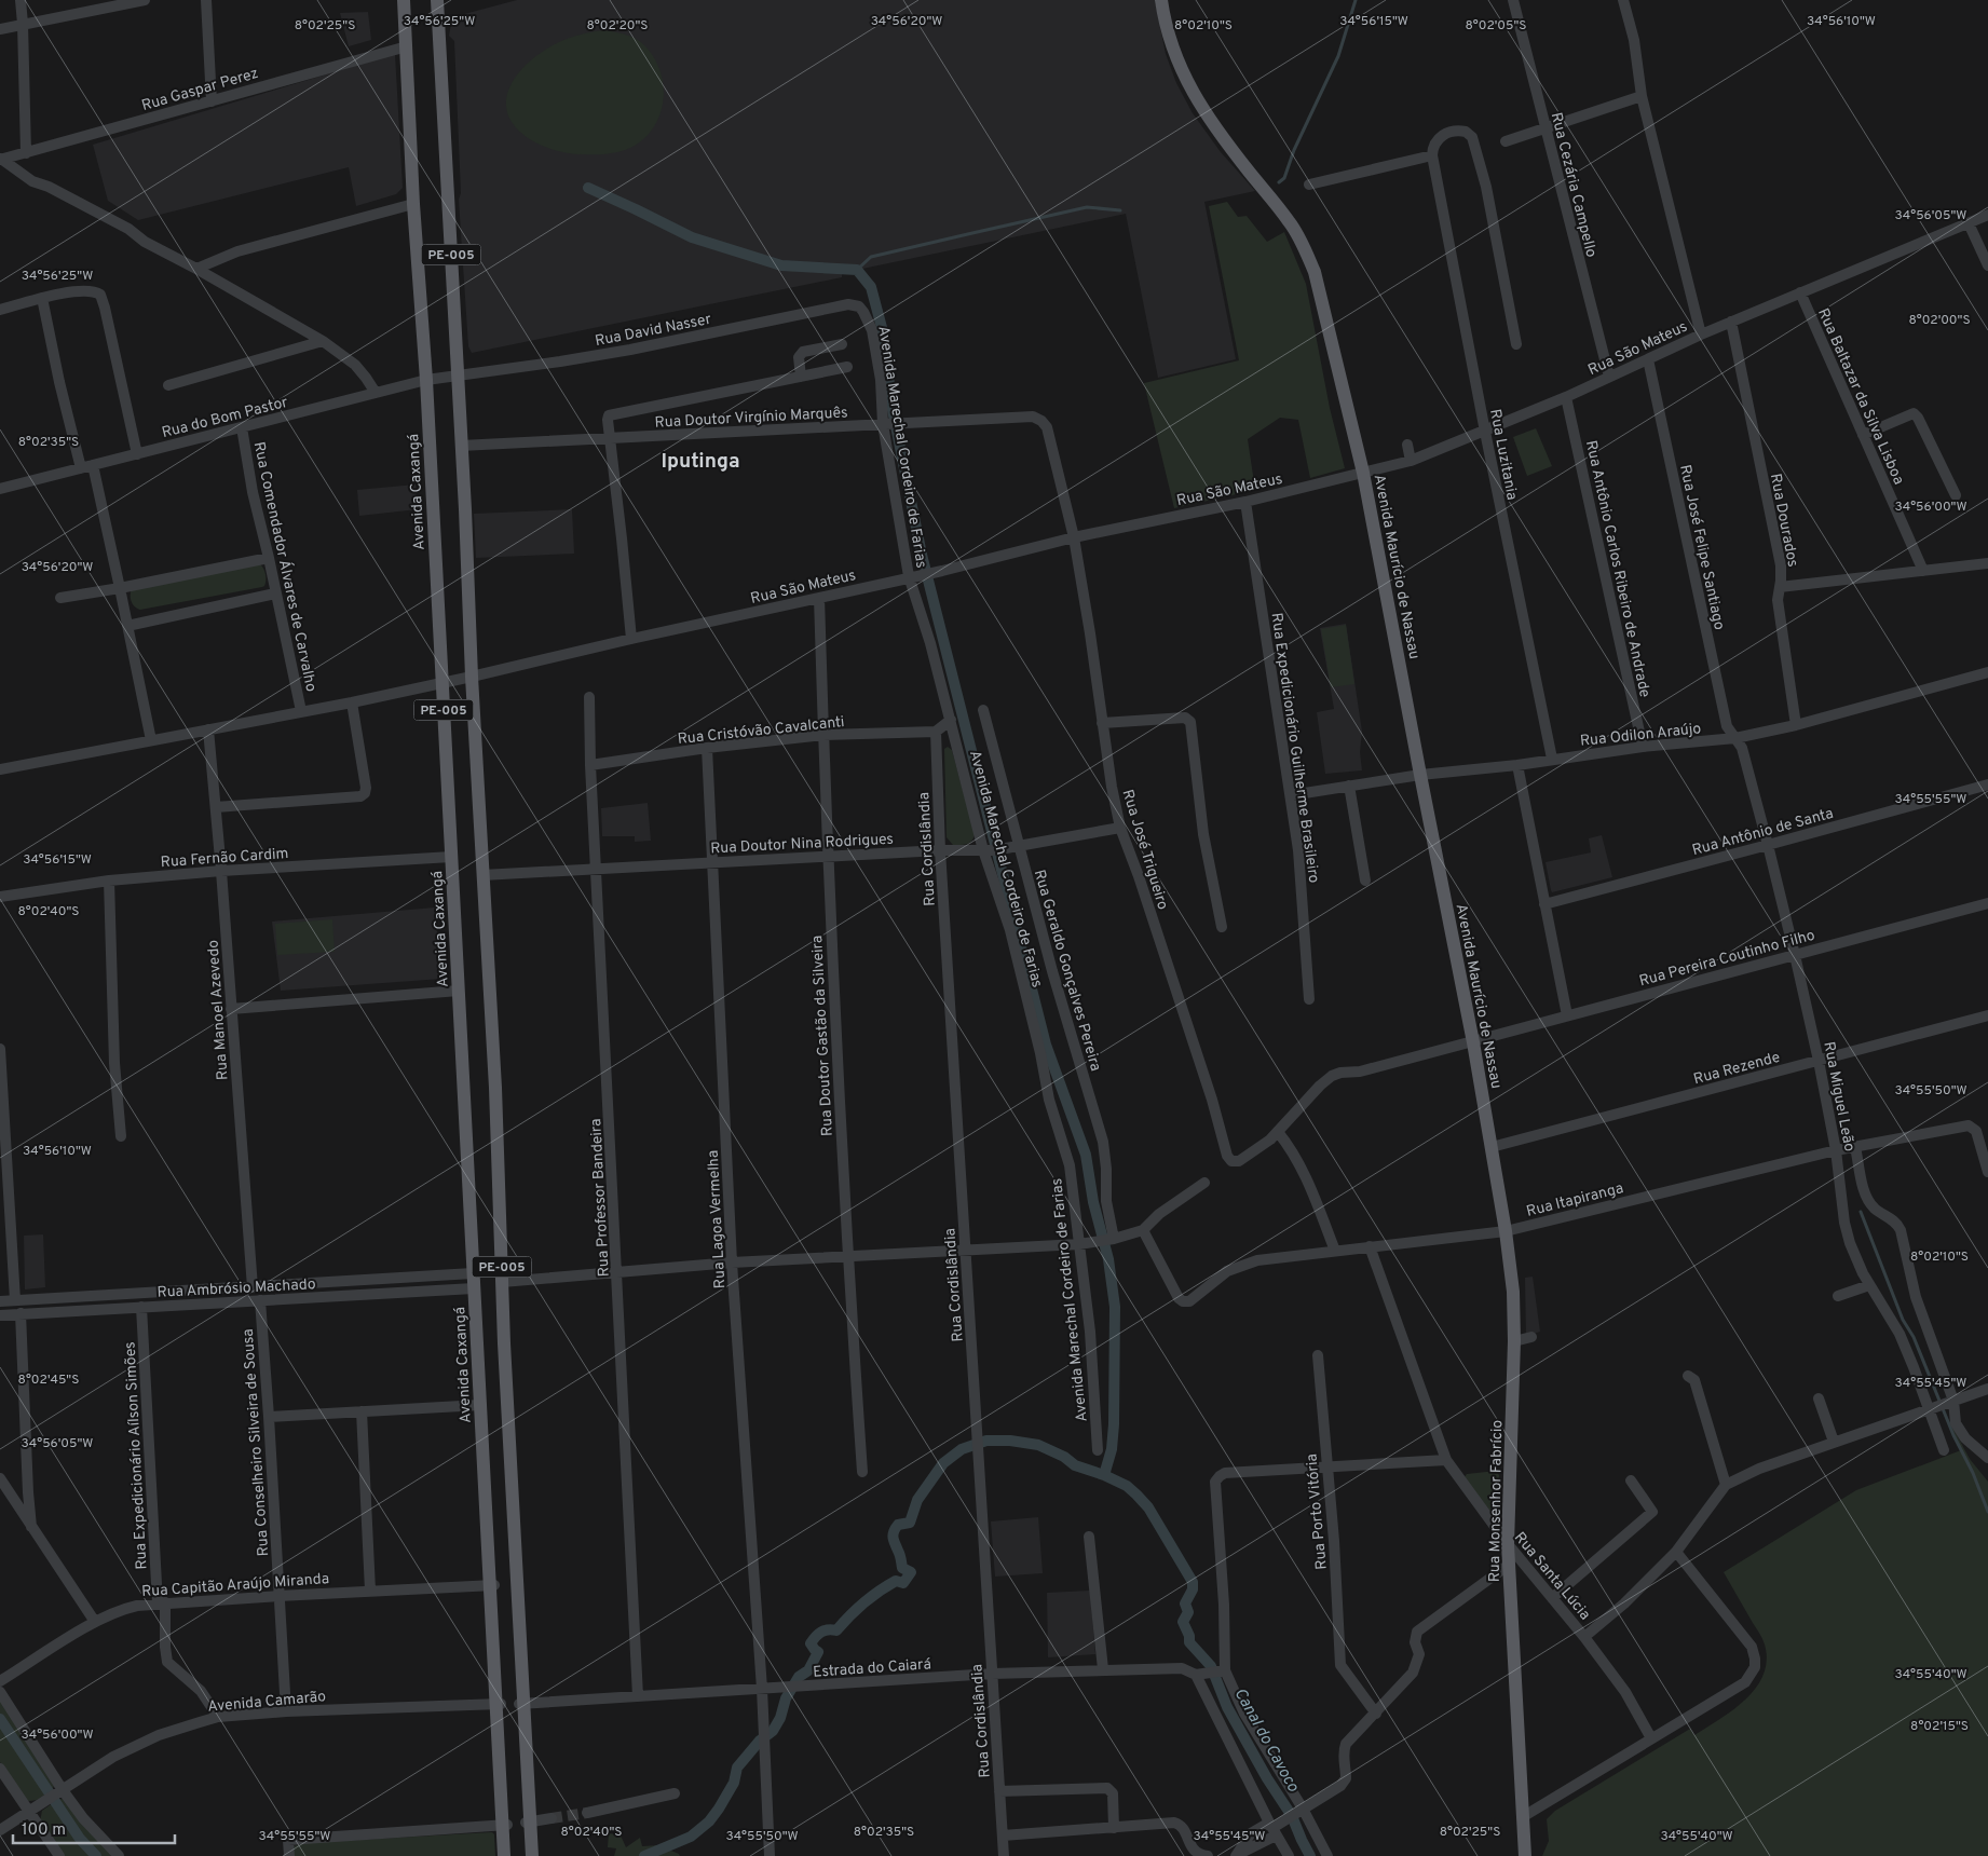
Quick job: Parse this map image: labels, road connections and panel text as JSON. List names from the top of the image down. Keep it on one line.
{"streets":{"main road":["PE-005","Avenida Caxangá","Avenida Maurício de Nassau","Rua Monsenhor Fabrício"],"street":["Rua Gaspar Perez","Rua Cezária Campello","Rua David Nasser","Rua São Mateus","Rua Baltazar da Silva Lisboa","Rua do Bom Pastor","Rua Doutor Virgínio Marquês","Avenida Marechal Cordeiro de Farias","Rua Luzitania","Rua Dourados","Rua José Felipe Santiago","Rua Comendador Álvares de Carvalho","Rua Antônio Carlos Ribeiro de Andrade","Rua Cristóvão Cavalcanti","Rua Odilon Araújo","Rua Expedicionário Guilherme Brasileiro","Rua Antônio de Santa","Rua Doutor Nina Rodrigues","Rua Cordislândia","Rua José Trigueiro","Rua Fernão Cardim","Rua Pereira Coutinho Filho","Rua Geraldo Gonçalves Pereira","Rua Manoel Azevedo","Rua Doutor Gastão da Silveira","Rua Rezende","Rua Miguel Leão","Rua Professor Bandeira","Rua Itapiranga","Rua Lagoa Vermelha","Rua Ambrósio Machado","Rua Conselheiro Silveira de Sousa","Rua Expedicionário Aílson Simões","Rua Porto Vitória","Rua Santa Lúcia","Rua Capitão Araújo Miranda","Estrada do Caiará","Avenida Camarão"]},"crossings":[["Rua Gaspar Perez","Avenida Caxangá"],["Rua Cezária Campello","Rua São Mateus"],["PE-005","Rua David Nasser"],["PE-005","Rua São Mateus"],["PE-005","Rua do Bom Pastor"],["PE-005","Rua Doutor Virgínio Marquês"],["PE-005","Rua Doutor Nina Rodrigues"],["PE-005","Estrada do Caiará"],["Rua David Nasser","Rua do Bom Pastor"],["Rua David Nasser","Avenida Marechal Cordeiro de Farias"],["Rua São Mateus","Rua Baltazar da Silva Lisboa"],["Rua São Mateus","Avenida Marechal Cordeiro de Farias"],["Rua São Mateus","Rua Luzitania"],["Rua São Mateus","Avenida Caxangá"],["Rua São Mateus","Rua Dourados"],["Rua São Mateus","Rua José Felipe Santiago"],["Rua São Mateus","Rua Comendador Álvares de Carvalho"],["Rua São Mateus","Avenida Maurício de Nassau"],["Rua São Mateus","Rua Antônio Carlos Ribeiro de Andrade"],["Rua São Mateus","Rua Expedicionário Guilherme Brasileiro"],["Rua São Mateus","Rua José Trigueiro"],["Rua São Mateus","Rua Manoel Azevedo"],["Rua São Mateus","Rua Doutor Gastão da Silveira"],["Rua do Bom Pastor","Avenida Caxangá"],["Rua do Bom Pastor","Rua Comendador Álvares de Carvalho"],["Rua Doutor Virgínio Marquês","Avenida Marechal Cordeiro de Farias"],["Rua Doutor Virgínio Marquês","Rua José Trigueiro"],["Avenida Marechal Cordeiro de Farias","Rua Doutor Nina Rodrigues"],["Rua Luzitania","Rua Odilon Araújo"],["Avenida Caxangá","Rua Fernão Cardim"],["Avenida Caxangá","Rua Ambrósio Machado"],["Avenida Caxangá","Rua Capitão Araújo Miranda"],["Avenida Caxangá","Avenida Camarão"],["Rua Dourados","Rua Odilon Araújo"],["Rua José Felipe Santiago","Rua Odilon Araújo"],["Rua José Felipe Santiago","Rua Miguel Leão"],["Avenida Maurício de Nassau","Rua Odilon Araújo"],["Avenida Maurício de Nassau","Rua Pereira Coutinho Filho"],["Avenida Maurício de Nassau","Rua Rezende"],["Avenida Maurício de Nassau","Rua Monsenhor Fabrício"],["Rua Antônio Carlos Ribeiro de Andrade","Rua Odilon Araújo"],["Rua Cristóvão Cavalcanti","Rua Cordislândia"],["Rua Cristóvão Cavalcanti","Rua Doutor Gastão da Silveira"],["Rua Cristóvão Cavalcanti","Rua Professor Bandeira"],["Rua Cristóvão Cavalcanti","Rua Lagoa Vermelha"],["Rua Odilon Araújo","Rua Expedicionário Guilherme Brasileiro"],["Rua Odilon Araújo","Rua Miguel Leão"],["Rua Antônio de Santa","Rua Miguel Leão"],["Rua Doutor Nina Rodrigues","Rua Cordislândia"],["Rua Doutor Nina Rodrigues","Rua José Trigueiro"],["Rua Doutor Nina Rodrigues","Rua Geraldo Gonçalves Pereira"],["Rua Doutor Nina Rodrigues","Rua Doutor Gastão da Silveira"],["Rua Doutor Nina Rodrigues","Rua Professor Bandeira"],["Rua Doutor Nina Rodrigues","Rua Lagoa Vermelha"],["Rua Cordislândia","Estrada do Caiará"],["Rua José Trigueiro","Rua Pereira Coutinho Filho"],["Rua Fernão Cardim","Rua Manoel Azevedo"],["Rua Pereira Coutinho Filho","Rua Miguel Leão"],["Rua Manoel Azevedo","Rua Ambrósio Machado"],["Rua Rezende","Rua Miguel Leão"],["Rua Miguel Leão","Rua Itapiranga"],["Rua Professor Bandeira","Estrada do Caiará"],["Rua Itapiranga","Rua Monsenhor Fabrício"],["Rua Itapiranga","Rua Santa Lúcia"],["Rua Lagoa Vermelha","Estrada do Caiará"],["Rua Ambrósio Machado","Rua Conselheiro Silveira de Sousa"],["Rua Ambrósio Machado","Rua Expedicionário Aílson Simões"],["Rua Conselheiro Silveira de Sousa","Rua Capitão Araújo Miranda"],["Rua Conselheiro Silveira de Sousa","Avenida Camarão"],["Rua Expedicionário Aílson Simões","Rua Capitão Araújo Miranda"],["Rua Expedicionário Aílson Simões","Avenida Camarão"],["Rua Monsenhor Fabrício","Rua Santa Lúcia"]],"districts":["Iputinga"],"water":["Canal do Cavoco"],"scale_bar":"100 m","coordinates":["34°56'25\"W","34°56'15\"W","34°56'20\"W","34°56'10\"W","8°02'25\"S","8°02'20\"S","8°02'10\"S","8°02'05\"S","34°56'05\"W","8°02'00\"S","8°02'35\"S","34°56'00\"W","34°55'55\"W","8°02'40\"S","34°55'50\"W","8°02'45\"S","34°55'45\"W","34°55'40\"W","8°02'15\"S"]}
